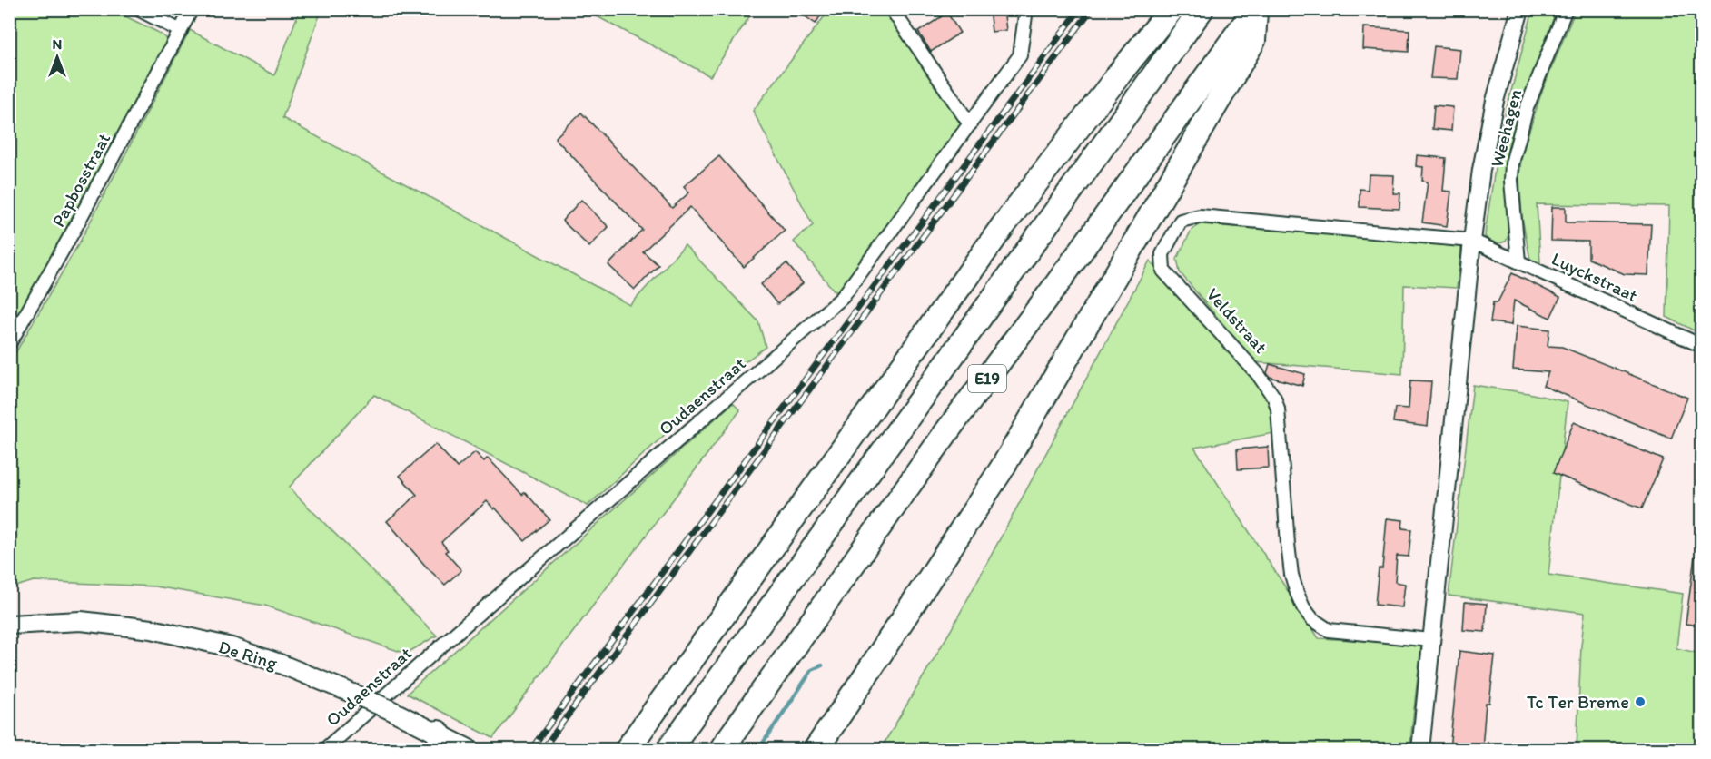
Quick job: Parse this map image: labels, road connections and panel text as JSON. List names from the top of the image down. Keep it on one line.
{"streets":{"highway":["E19"],"main road":["De Ring"],"street":["Weehagen","Papbosstraat","Luyckstraat","Veldstraat","Oudaenstraat"]},"crossings":[["Weehagen","Luyckstraat"],["Luyckstraat","Veldstraat"]],"places":["Tc Ter Breme"],"north":"top"}
